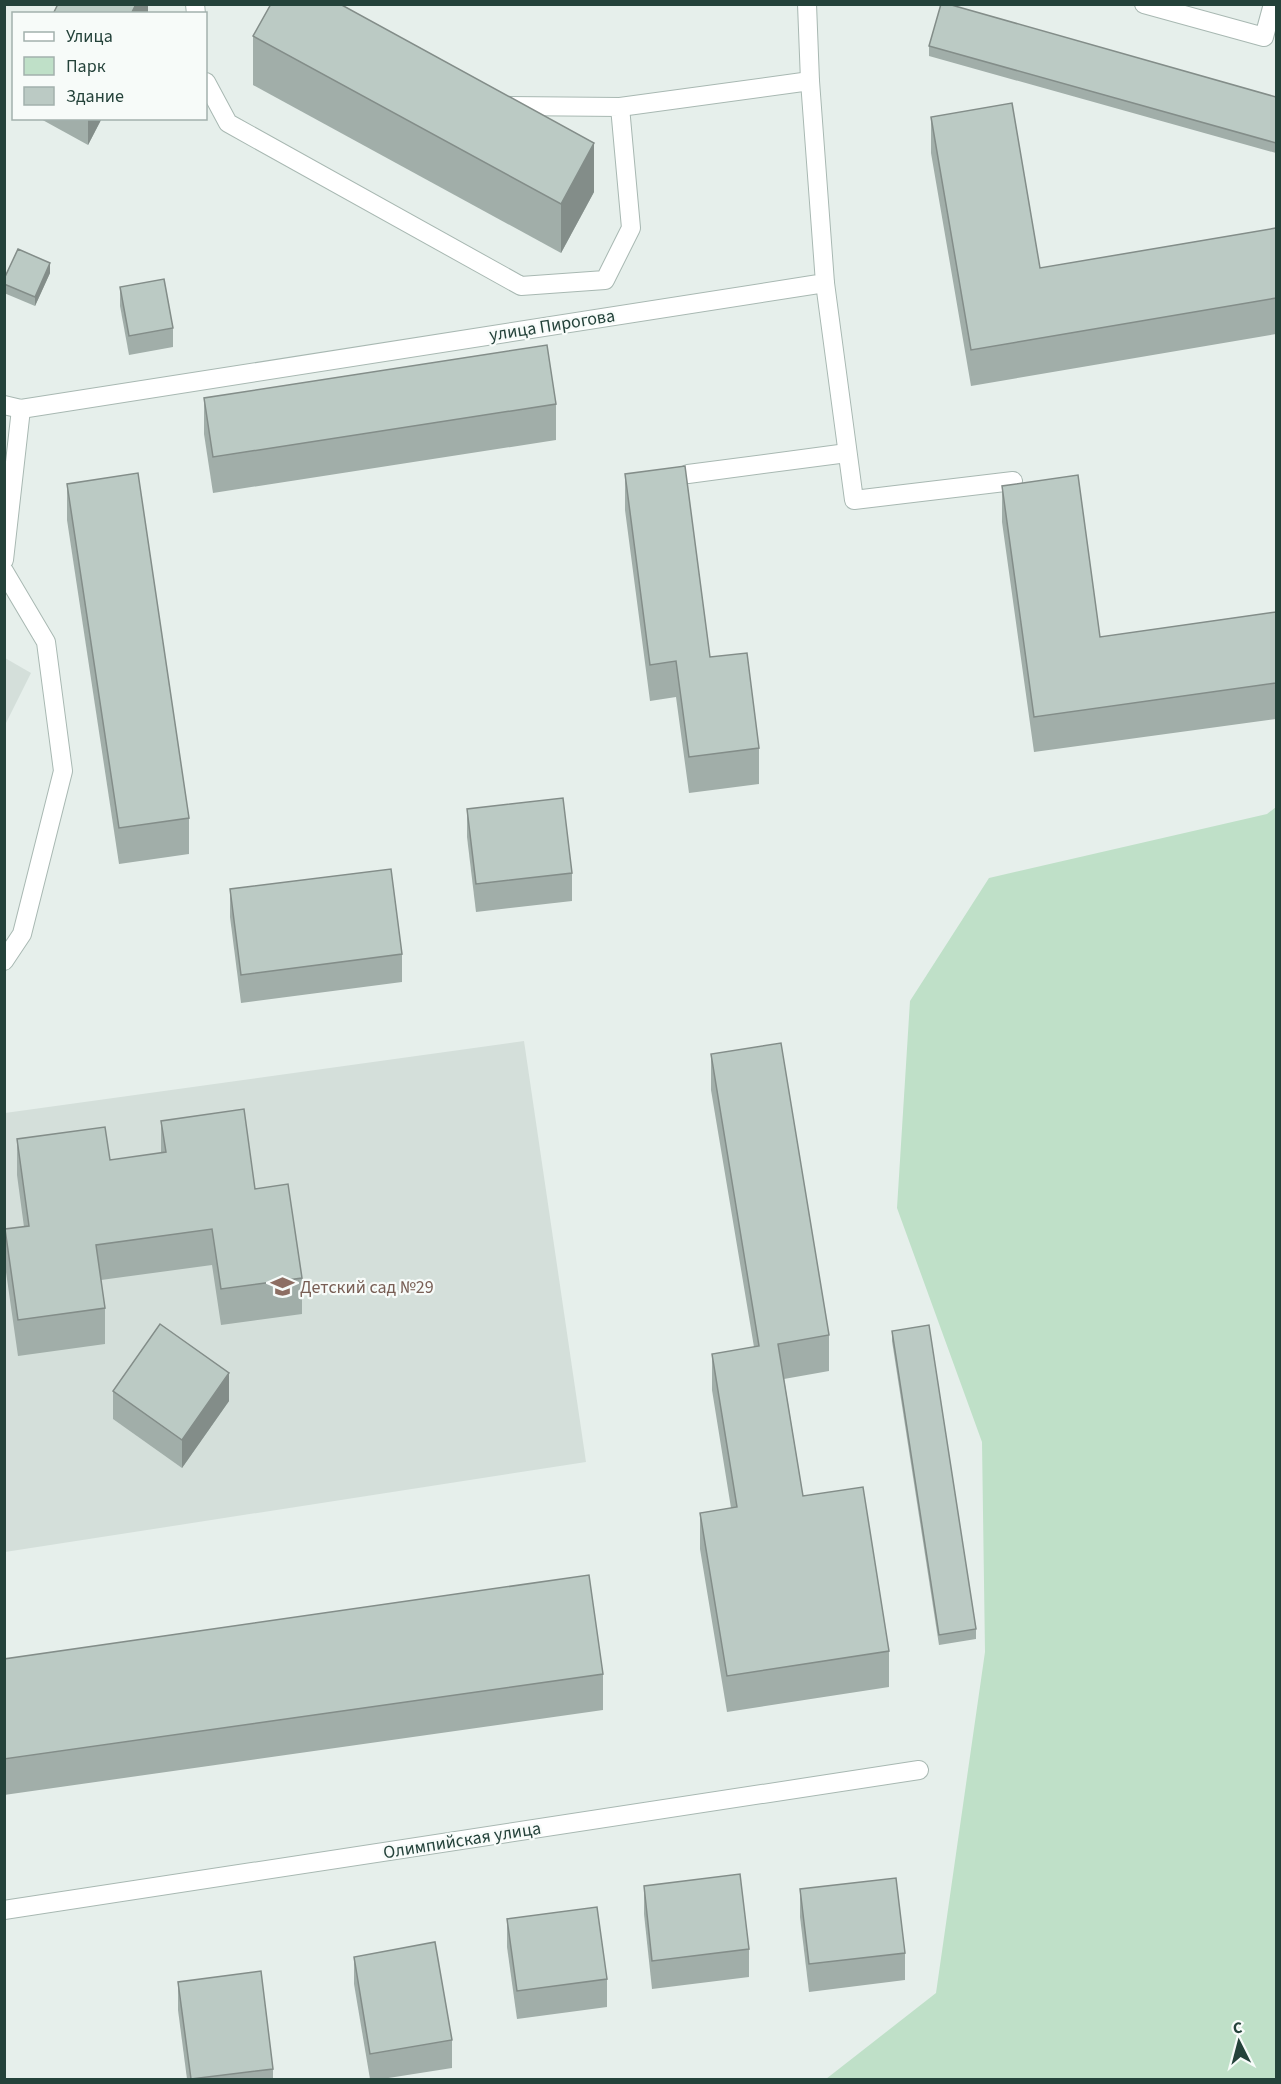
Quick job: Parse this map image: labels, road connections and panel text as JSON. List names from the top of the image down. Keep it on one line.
{"streets":{"street":["улица Пирогова","Олимпийская улица"]},"places":{"school or university":["Детский сад №29"]},"legend":["Улица","Парк","Здание"],"north":"top"}
